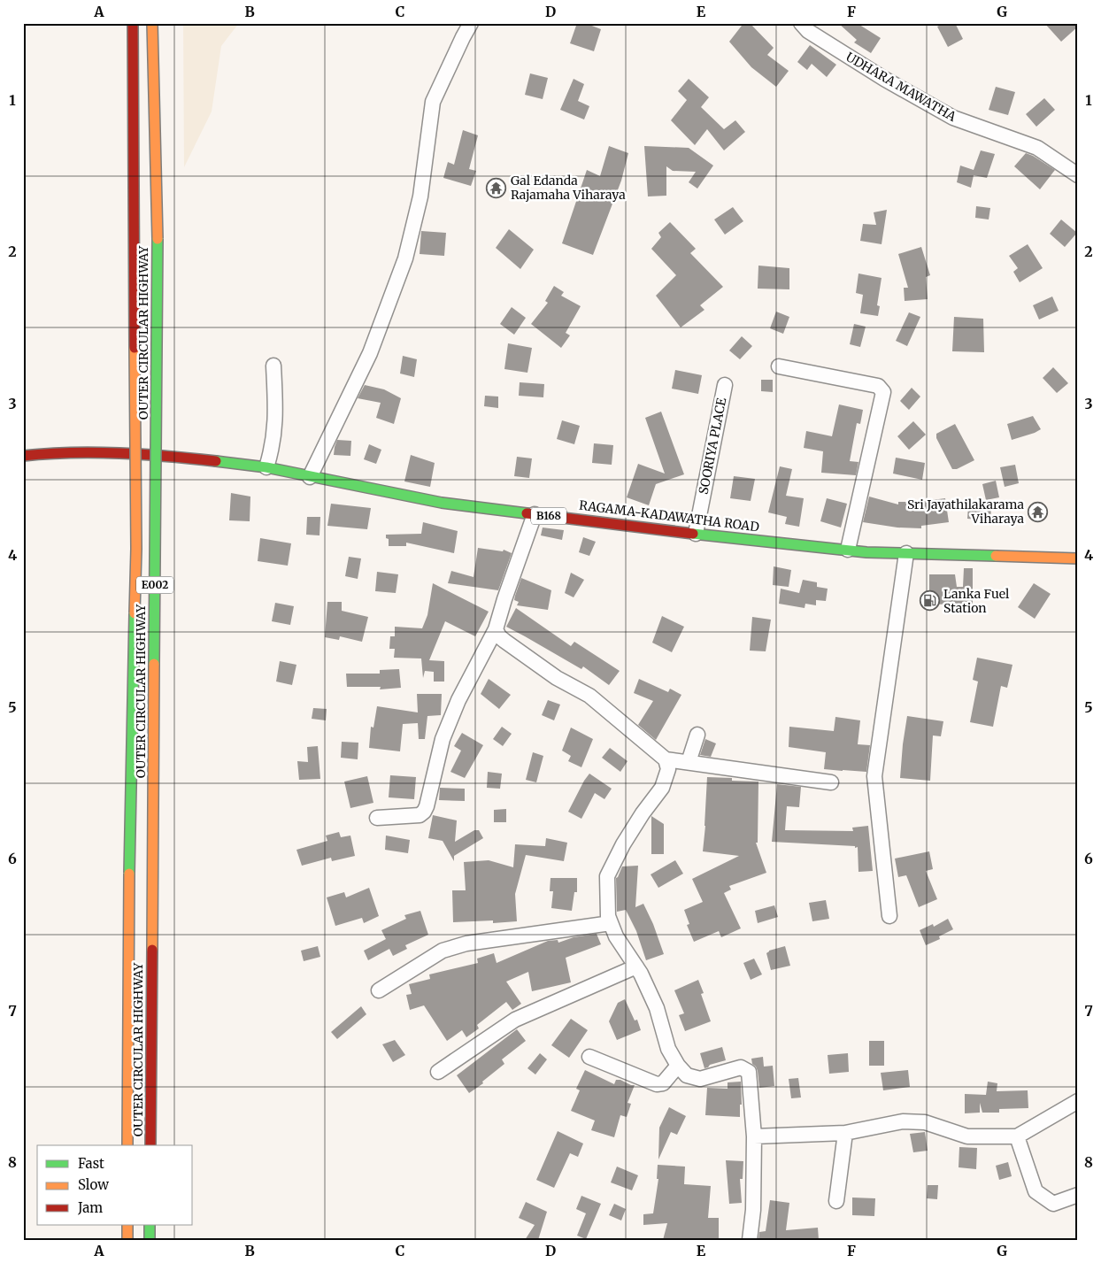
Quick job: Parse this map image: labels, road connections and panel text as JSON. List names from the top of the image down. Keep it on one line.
{"streets":{"main road":["OUTER CIRCULAR HIGHWAY","B168","RAGAMA-KADAWATHA ROAD","E002"],"street":["UDHARA MAWATHA","SOORIYA PLACE"]},"crossings":[["SOORIYA PLACE","RAGAMA-KADAWATHA ROAD"]],"places":{"temple":["Gal Edanda Rajamaha Viharaya","Sri Jayathilakarama Viharaya"],"fuel station":["Lanka Fuel Station"]},"legend":["Fast","Slow","Jam"],"grid":{"columns":["A","B","C","D","E","F","G"],"rows":["1","2","3","4","5","6","7","8"]}}
